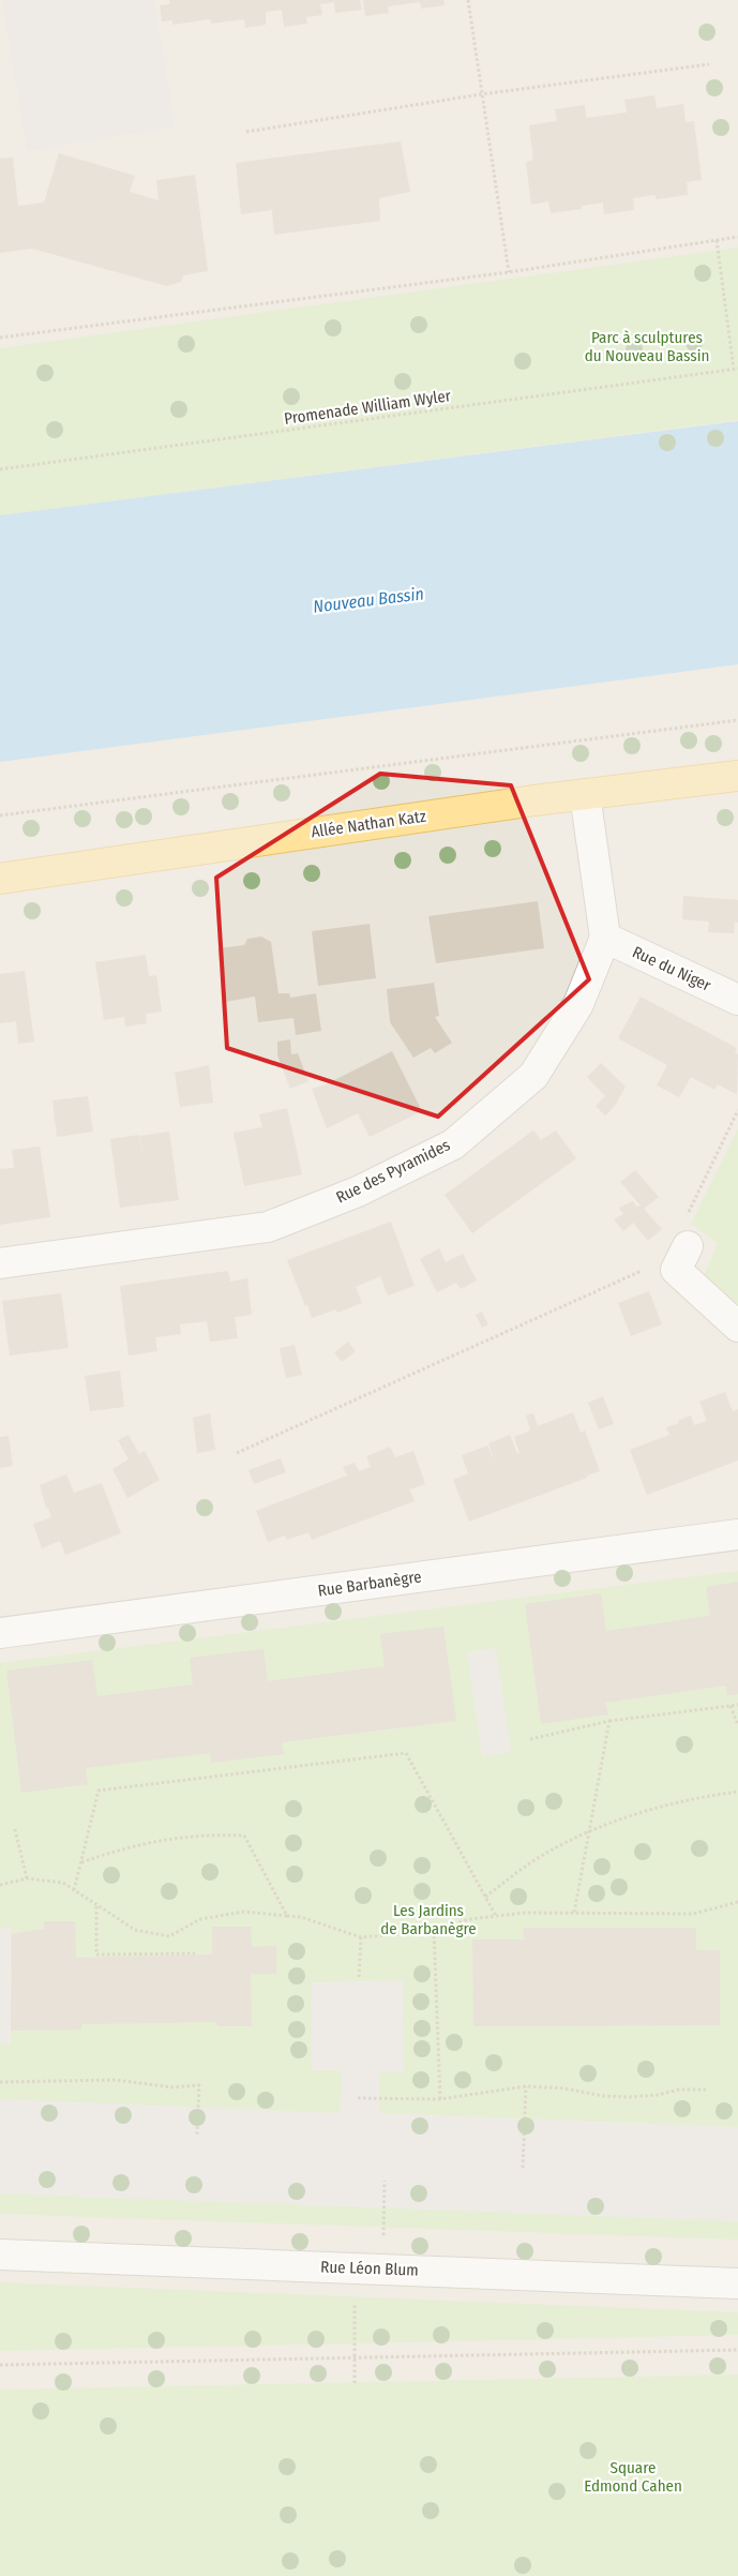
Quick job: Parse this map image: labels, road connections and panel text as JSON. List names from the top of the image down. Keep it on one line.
{"streets":{"main road":["Allée Nathan Katz"],"street":["Rue du Niger","Rue des Pyramides","Rue Barbanègre","Rue Léon Blum"],"path":["Promenade William Wyler"]},"crossings":[["Rue du Niger","Rue des Pyramides"]],"water":["Nouveau Bassin"],"parks":["Parc à sculptures du Nouveau Bassin","Les Jardins de Barbanègre","Square Edmond Cahen"]}
